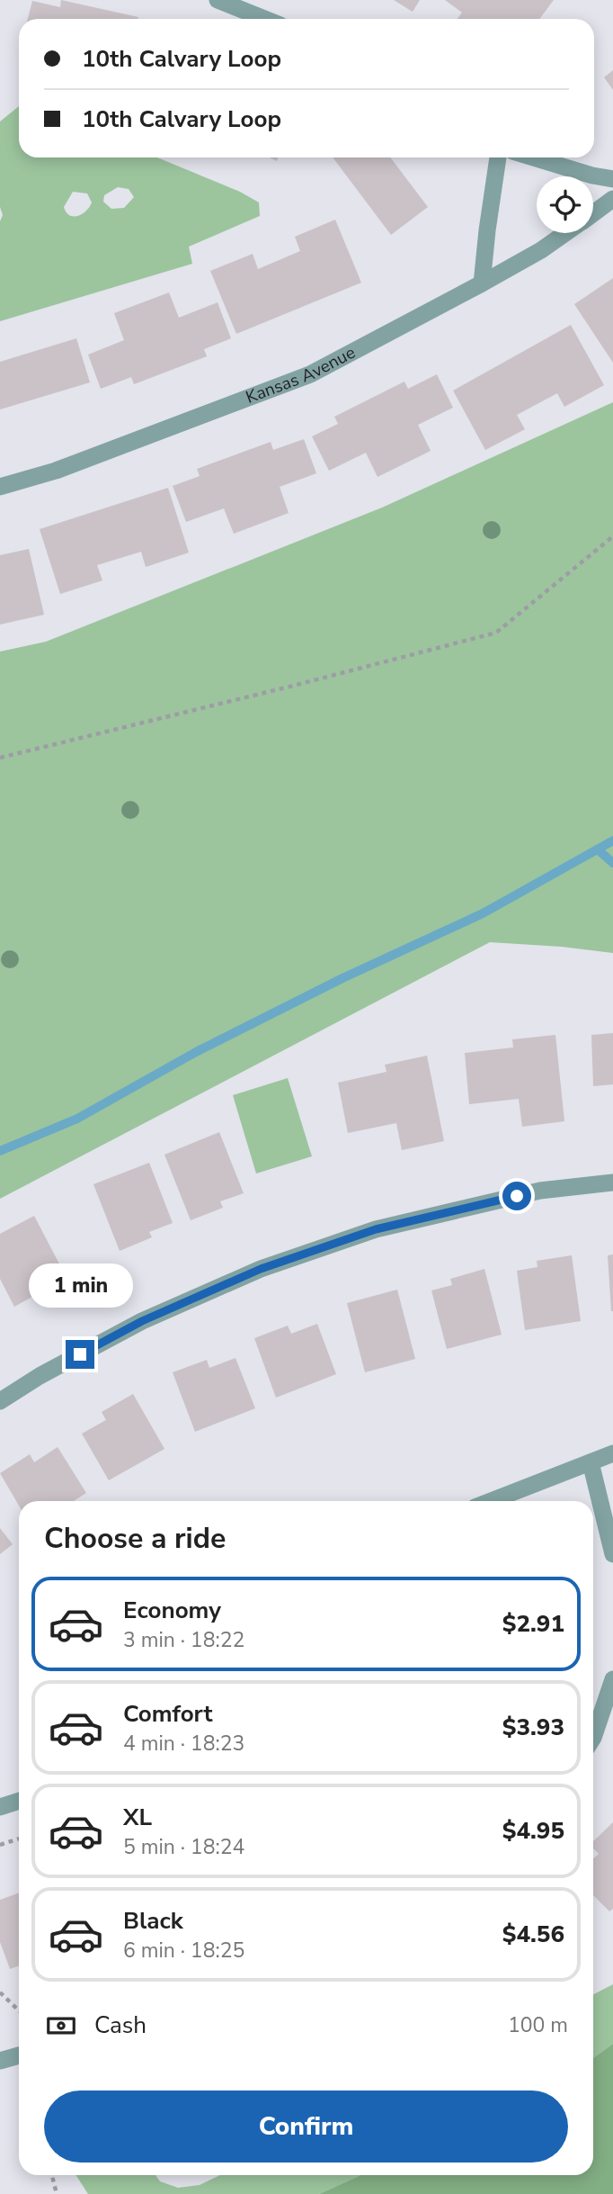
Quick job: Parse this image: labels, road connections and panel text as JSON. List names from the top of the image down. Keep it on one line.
{"streets":{"street":["Kansas Avenue"]},"page":{"banner":["10th Calvary Loop","10th Calvary Loop"],"bubble":"1 min","heading":"Choose a ride","list":[{"name":"Economy","note":"3 min · 18:22","value":"$2.91"},{"name":"Comfort","note":"4 min · 18:23","value":"$3.93"},{"name":"XL","note":"5 min · 18:24","value":"$4.95"},{"name":"Black","note":"6 min · 18:25","value":"$4.56"}],"pay":["Cash","100 m"],"buttons":"Confirm"}}
